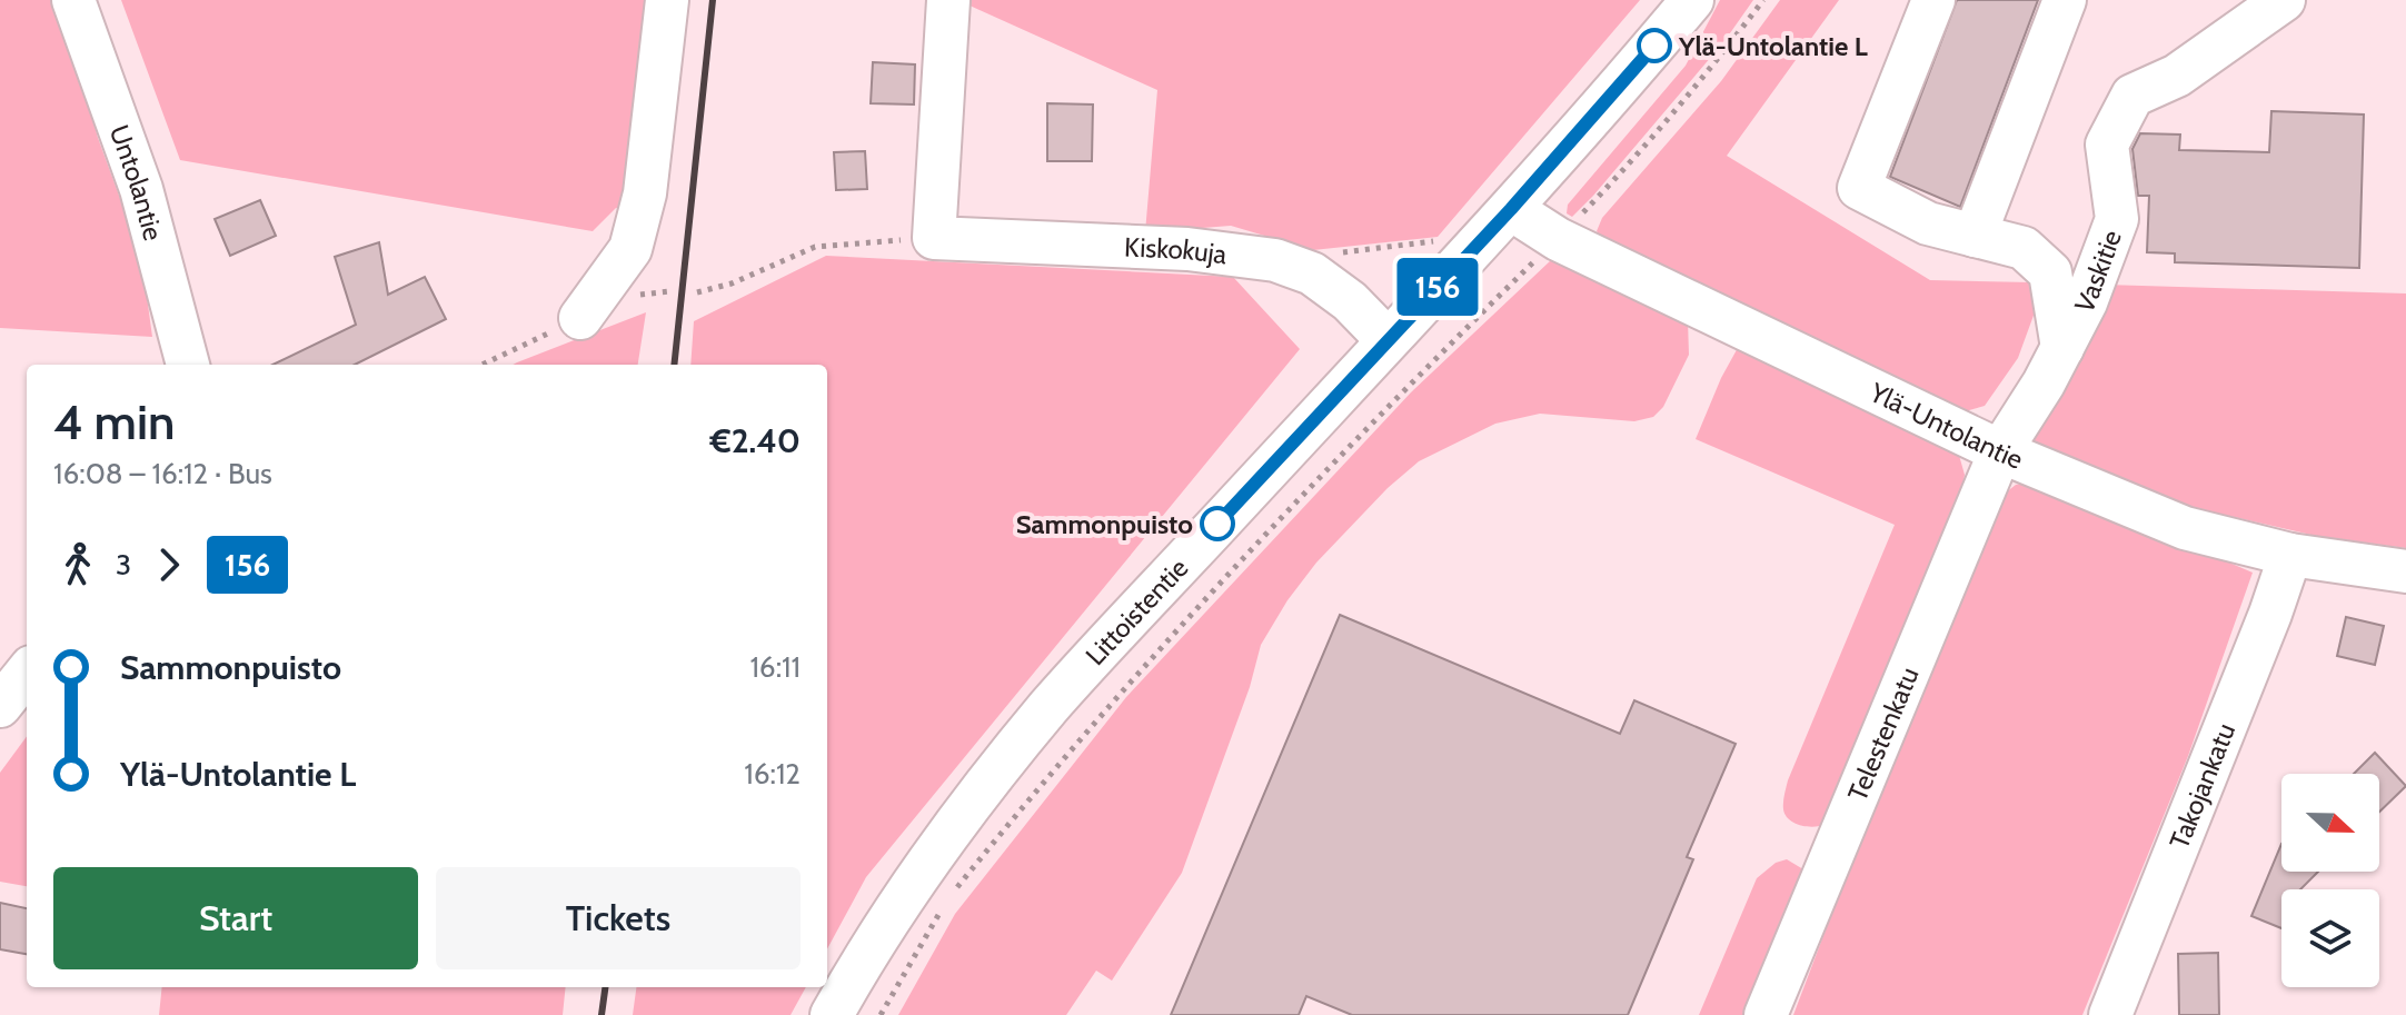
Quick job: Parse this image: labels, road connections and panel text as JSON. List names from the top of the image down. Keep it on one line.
{"streets":{"street":["Untolantie","Kiskokuja","Vaskitie","Ylä-Untolantie","Littoistentie","Telestenkatu","Takojankatu"]},"crossings":[["Kiskokuja","Littoistentie"],["Vaskitie","Ylä-Untolantie"],["Vaskitie","Telestenkatu"],["Ylä-Untolantie","Littoistentie"],["Ylä-Untolantie","Telestenkatu"],["Ylä-Untolantie","Takojankatu"]],"places":["Ylä-Untolantie L","Sammonpuisto"],"lines":["bus line 156"],"north":"right","page":{"on_map":"156","heading":["4 min","16:08 – 16:12 · Bus","€2.40"],"legs":["3","156"],"list":[{"name":"Sammonpuisto","value":"16:11"},{"name":"Ylä-Untolantie L","value":"16:12"}],"buttons":["Start","Tickets"]}}
